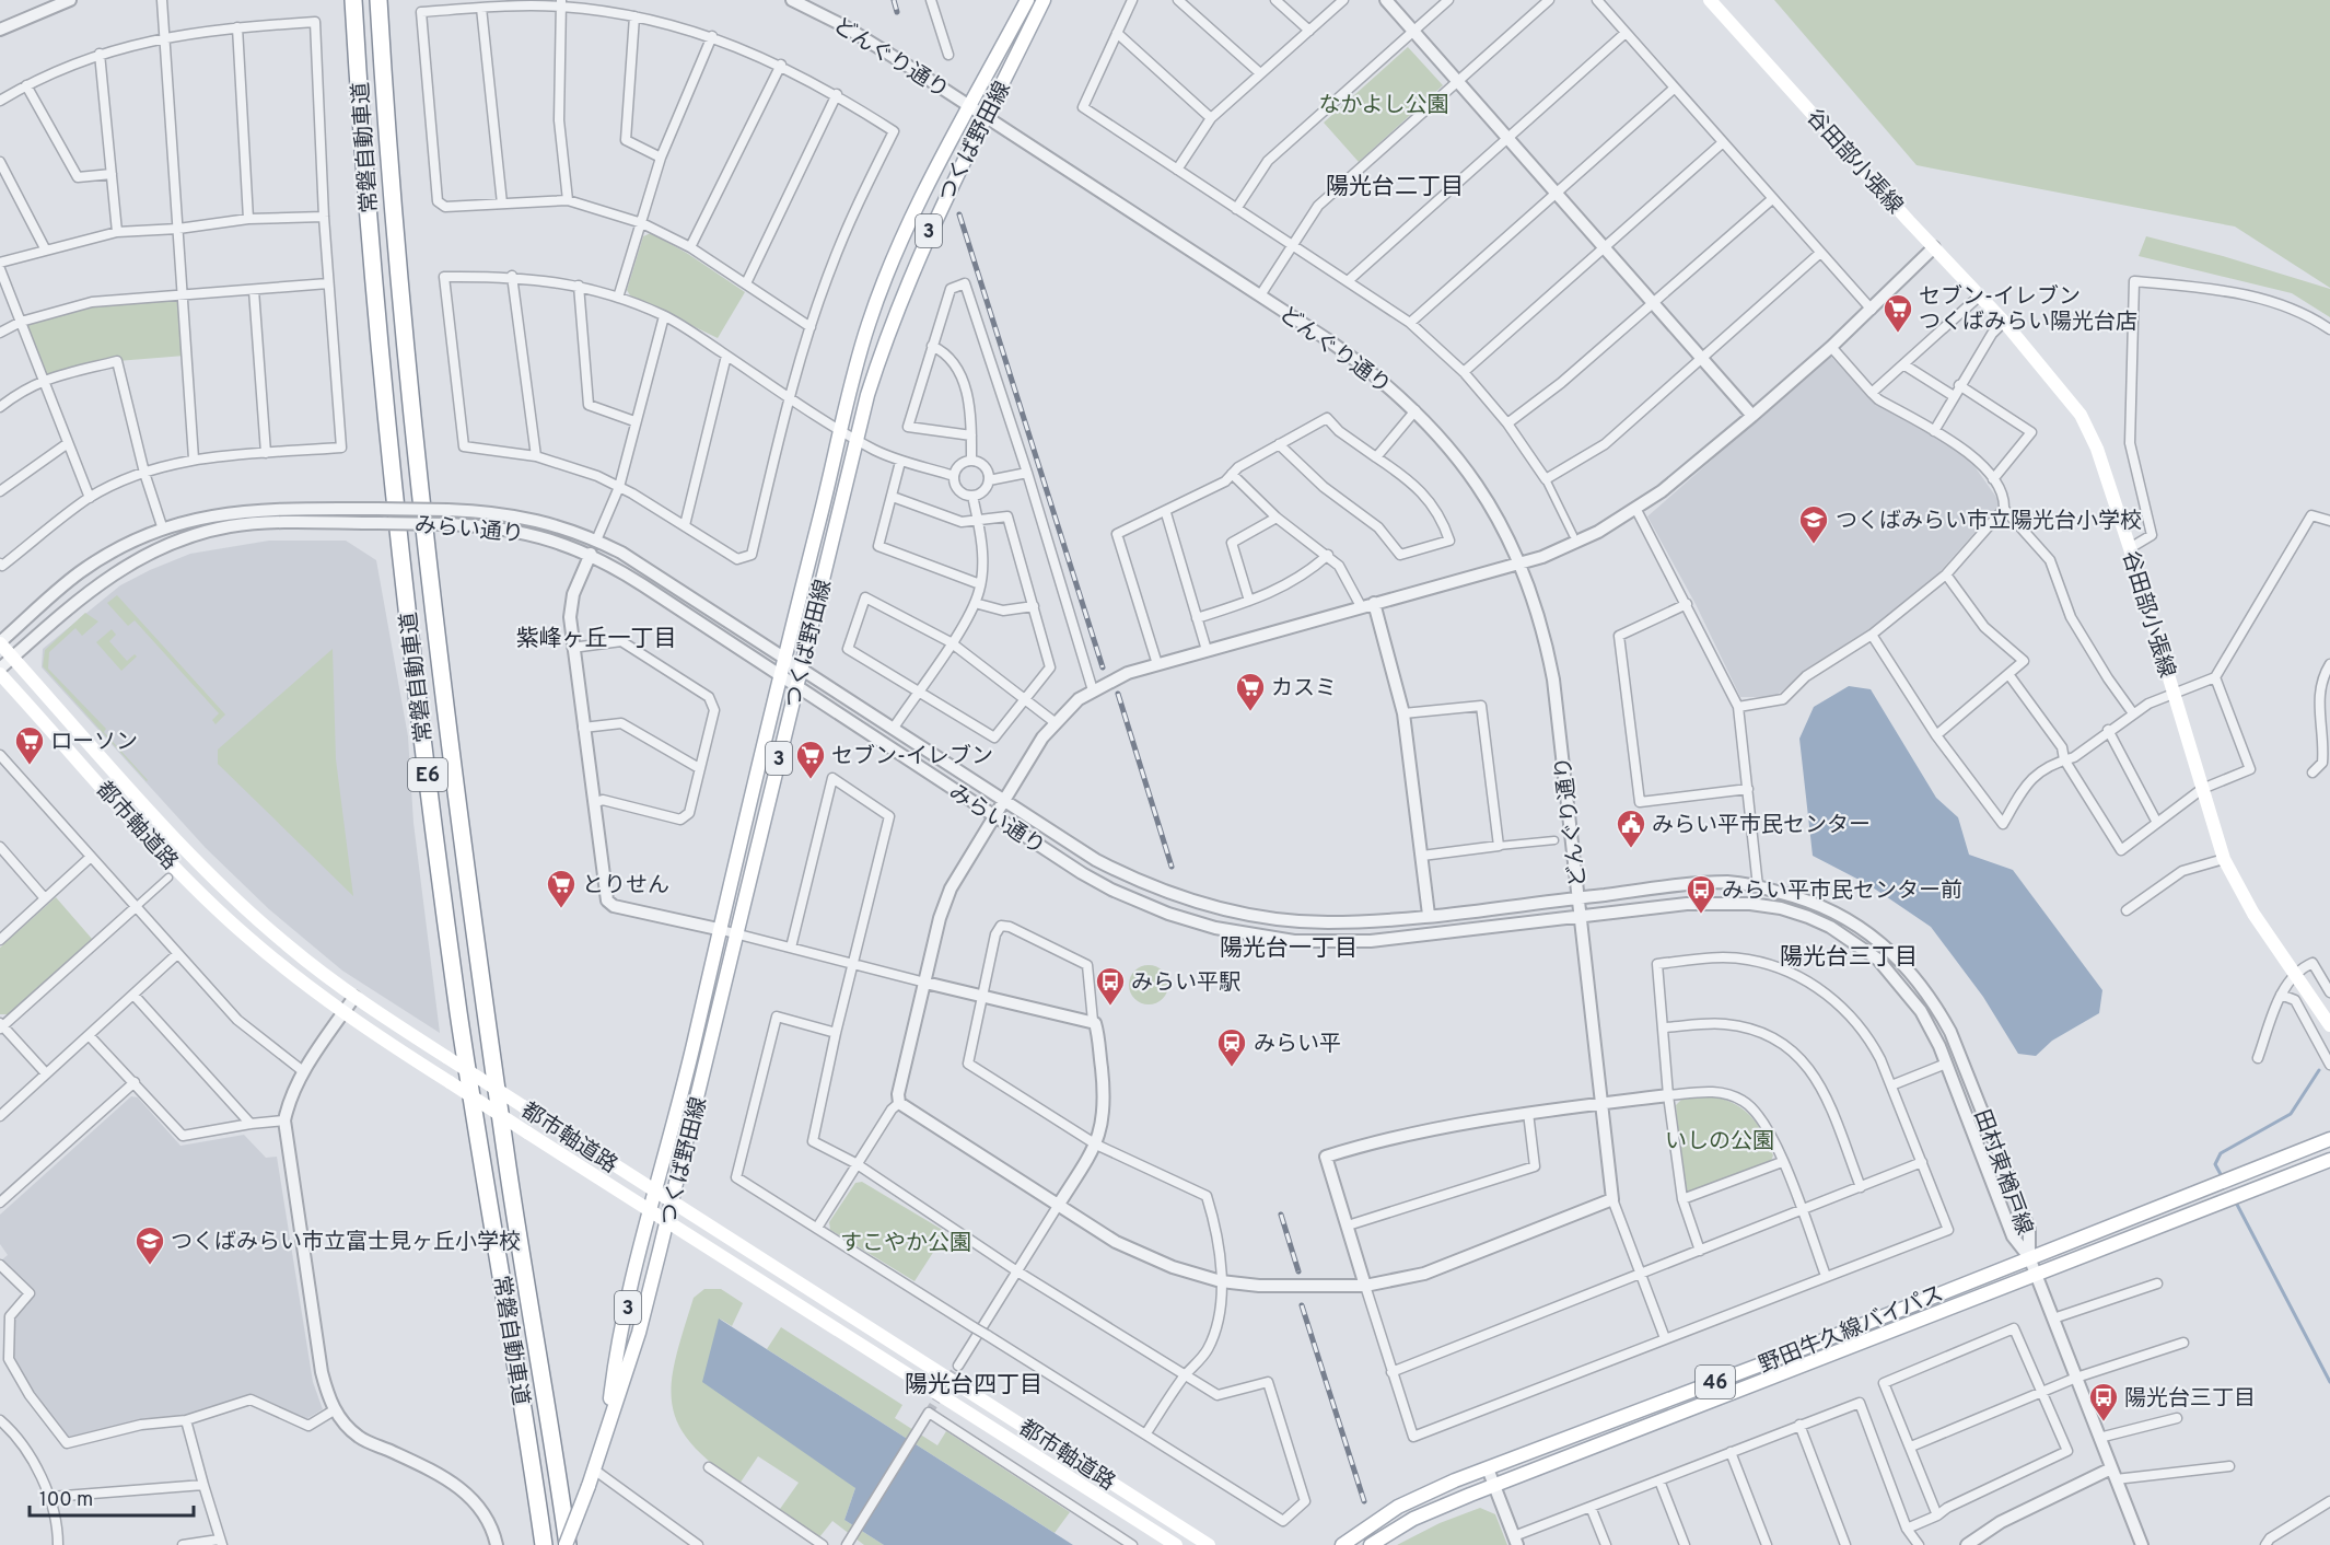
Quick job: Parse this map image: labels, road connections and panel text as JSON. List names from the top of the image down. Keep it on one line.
{"streets":{"highway":["常磐自動車道","E6"],"main road":["つくば野田線","谷田部小張線","3","都市軸道路","野田牛久線バイパス","46"],"street":["どんぐり通り","みらい通り","田村東楢戸線"]},"crossings":[["どんぐり通り","つくば野田線"],["どんぐり通り","みらい通り"],["どんぐり通り","田村東楢戸線"],["つくば野田線","常磐自動車道"],["つくば野田線","みらい通り"],["つくば野田線","都市軸道路"],["みらい通り","都市軸道路"],["みらい通り","田村東楢戸線"],["田村東楢戸線","野田牛久線バイパス"]],"districts":["陽光台二丁目","紫峰ヶ丘一丁目","陽光台一丁目","陽光台三丁目","陽光台四丁目"],"parks":["なかよし公園","いしの公園","すこやか公園"],"places":{"supermarket":["セブン-イレブン つくばみらい陽光台店","カスミ","ローソン","セブン-イレブン","とりせん"],"school or university":["つくばみらい市立陽光台小学校","つくばみらい市立富士見ヶ丘小学校"],"public building":["みらい平市民センター"],"bus stop":["みらい平市民センター前","みらい平駅","陽光台三丁目"],"station":["みらい平"]},"scale_bar":"100 m"}
